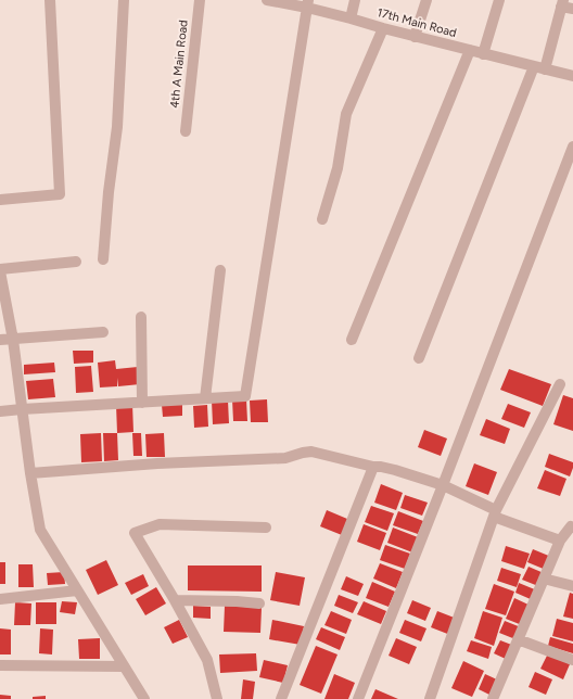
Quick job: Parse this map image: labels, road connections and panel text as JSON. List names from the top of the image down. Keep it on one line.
{"streets":{"street":["17th Main Road","4th A Main Road"]}}
